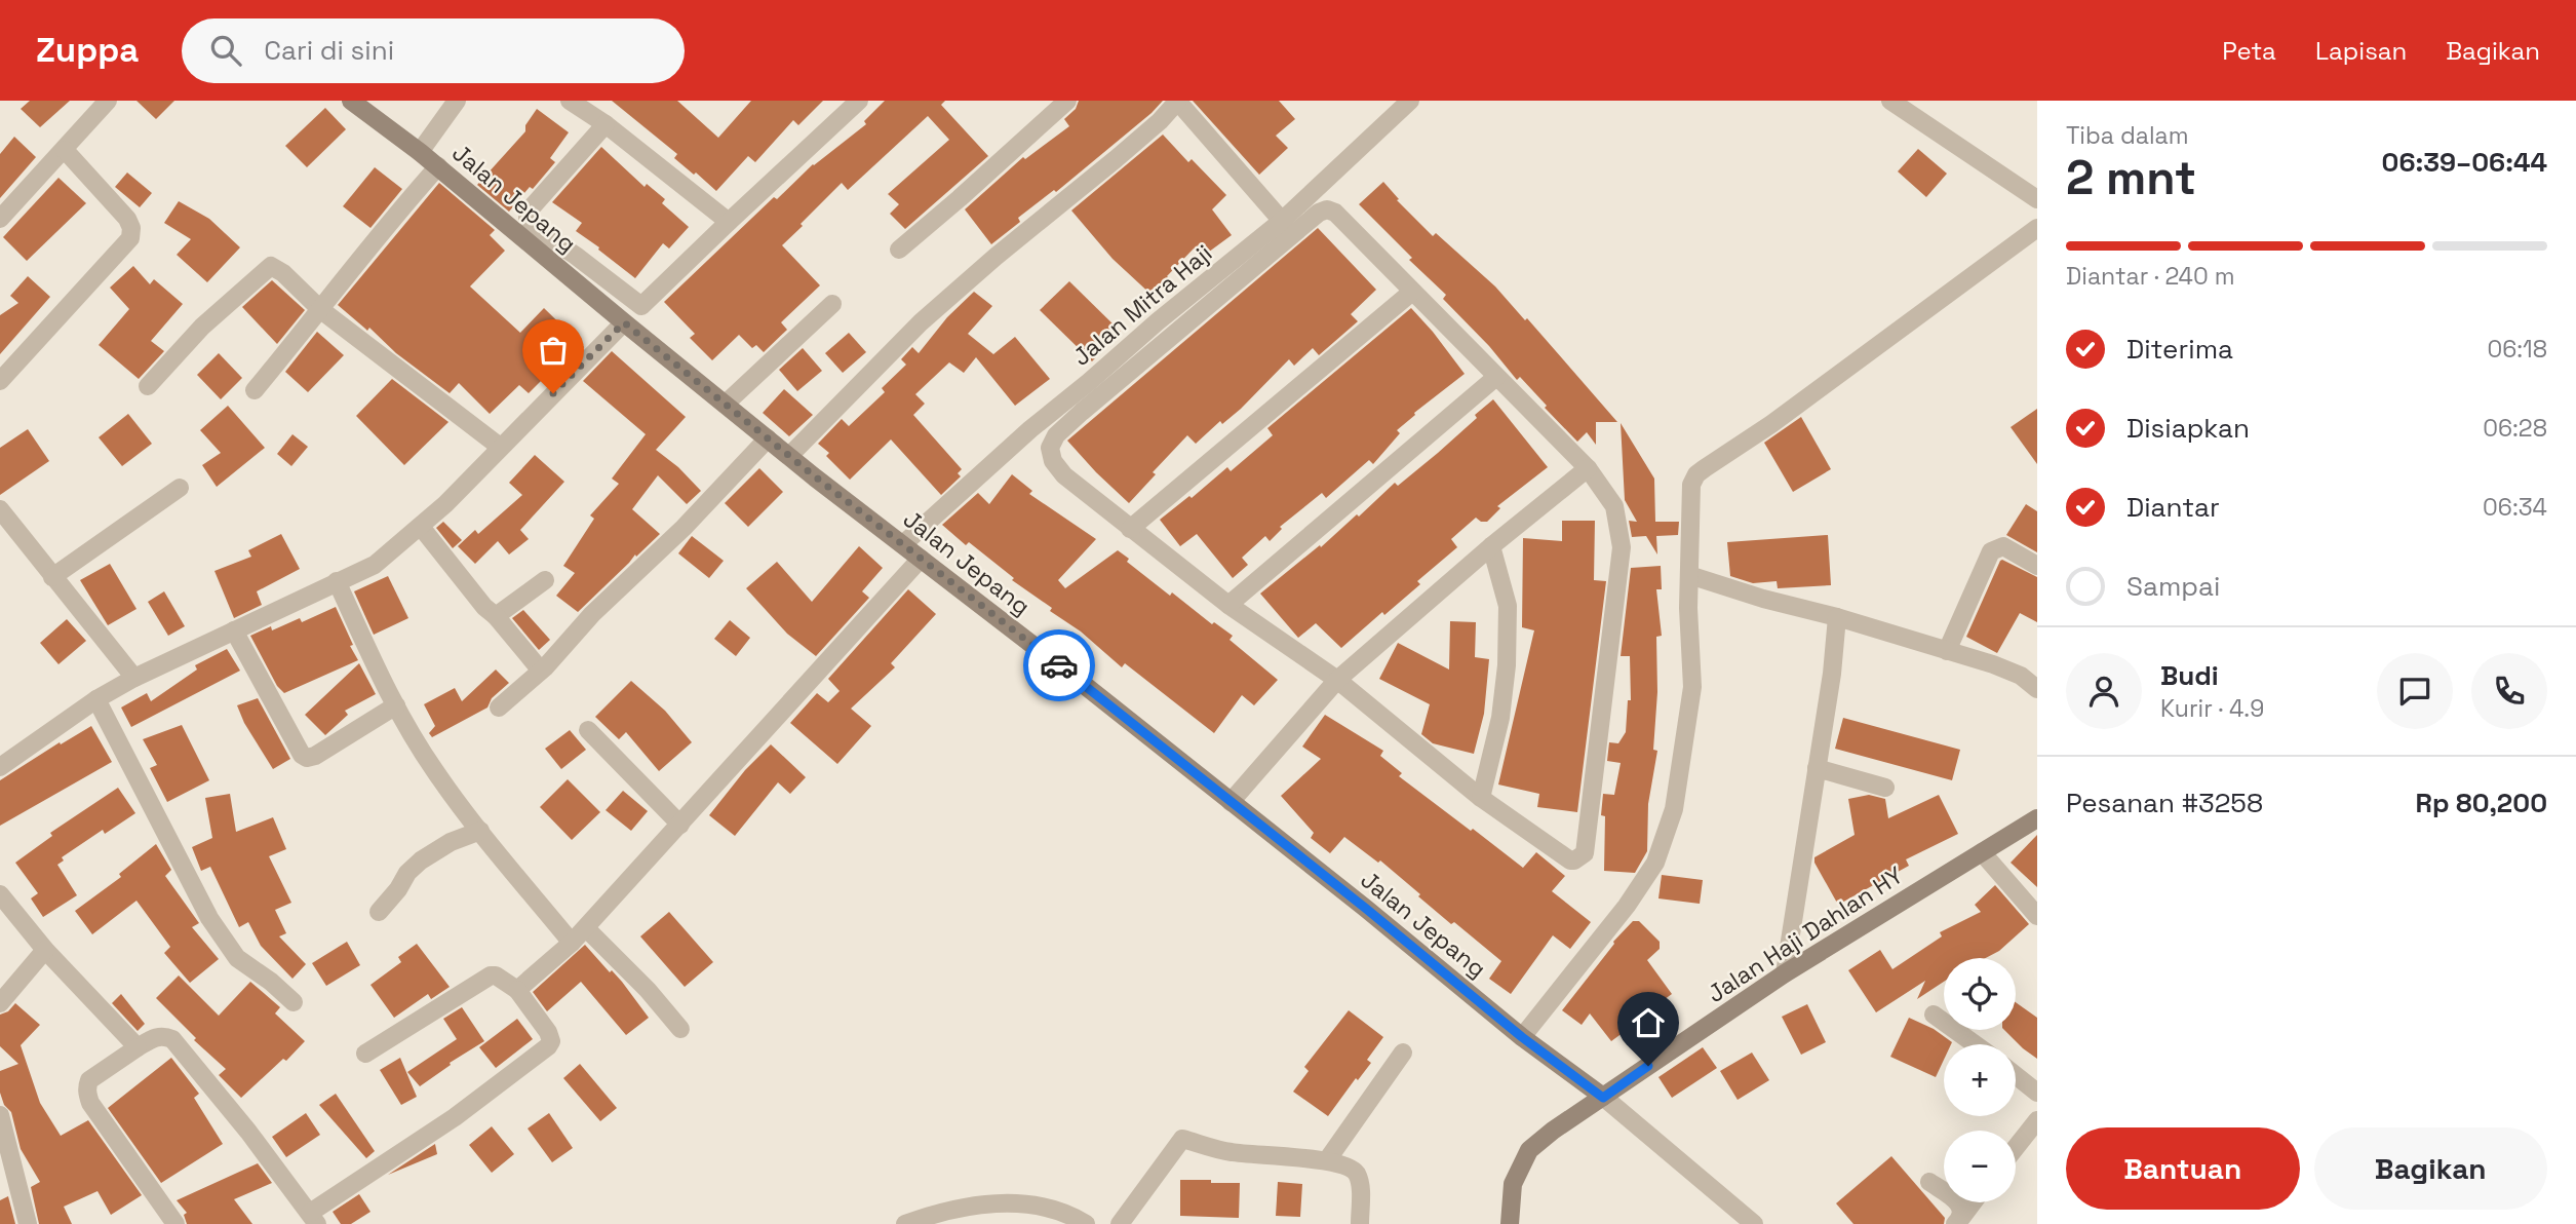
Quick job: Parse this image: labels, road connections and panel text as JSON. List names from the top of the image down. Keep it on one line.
{"streets":{"street":["Jalan Jepang","Jalan Mitra Haji","Jalan Haji Dahlan HY"]},"crossings":[["Jalan Jepang","Jalan Mitra Haji"],["Jalan Jepang","Jalan Haji Dahlan HY"]],"page":{"header":"Zuppa","search":"Cari di sini","nav":["Peta","Lapisan","Bagikan"],"heading":["2 mnt","Tiba dalam","06:39–06:44"],"panel":["Budi","Kurir · 4.9","Pesanan #3258","Rp 80,200"],"bar":"Diantar · 240 m","list":[["Diterima","06:18"],["Disiapkan","06:28"],["Diantar","06:34"],"Sampai"],"map_buttons":["+","−"],"buttons":["Bantuan","Bagikan"]}}
